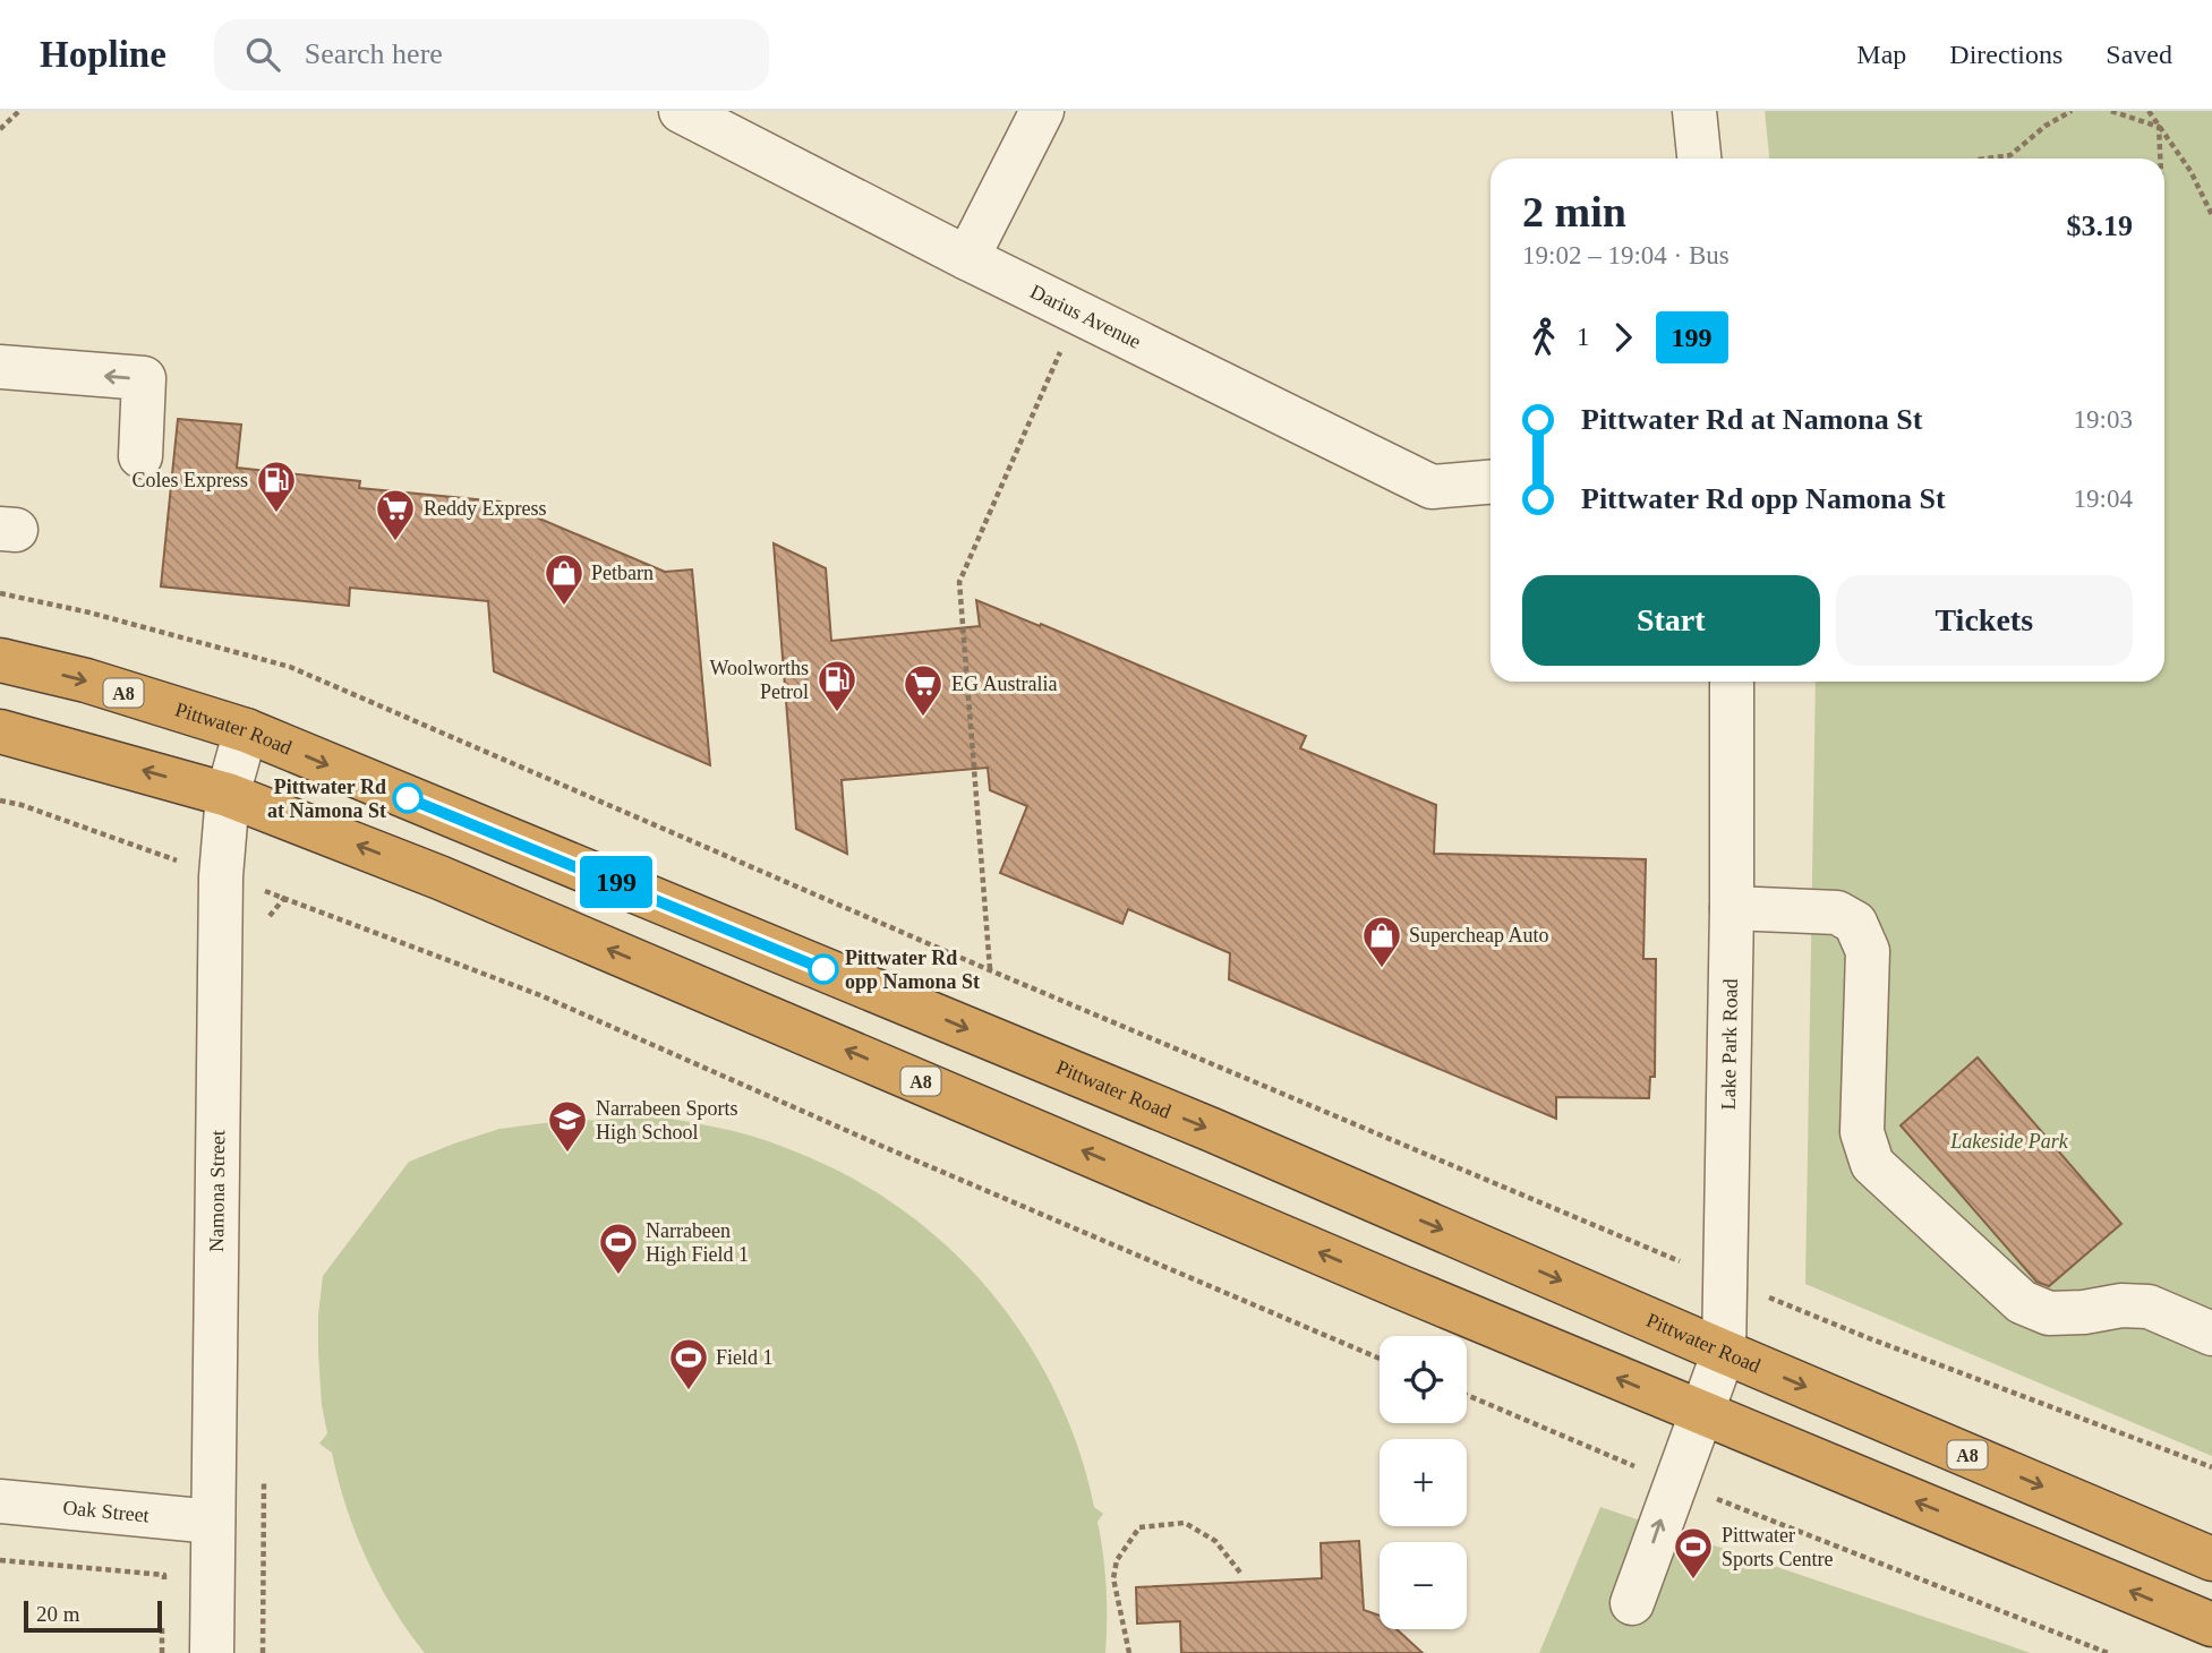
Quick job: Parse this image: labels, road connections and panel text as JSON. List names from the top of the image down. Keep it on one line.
{"streets":{"highway":["A8","Pittwater Road"],"street":["Darius Avenue","Lake Park Road","Namona Street","Oak Street"]},"crossings":[["A8","Lake Park Road"],["A8","Namona Street"],["Pittwater Road","Lake Park Road"],["Pittwater Road","Namona Street"],["Namona Street","Oak Street"]],"parks":["Lakeside Park"],"places":{"fuel station":["Coles Express","Woolworths Petrol"],"supermarket":["Reddy Express","EG Australia"],"shop":["Petbarn","Supercheap Auto"],"other":["Pittwater Rd at Namona St","Pittwater Rd opp Namona St"],"school or university":["Narrabeen Sports High School"],"sports":["Narrabeen High Field 1","Field 1","Pittwater Sports Centre"]},"lines":["bus line 199"],"scale_bar":"20 m","page":{"header":"Hopline","search":"Search here","nav":["Map","Directions","Saved"],"on_map":"199","heading":["2 min","19:02 – 19:04 · Bus","$3.19"],"legs":["1","199"],"list":[{"name":"Pittwater Rd at Namona St","value":"19:03"},{"name":"Pittwater Rd opp Namona St","value":"19:04"}],"buttons":["Start","Tickets"],"map_buttons":["+","−"],"scale":"20 m"}}
